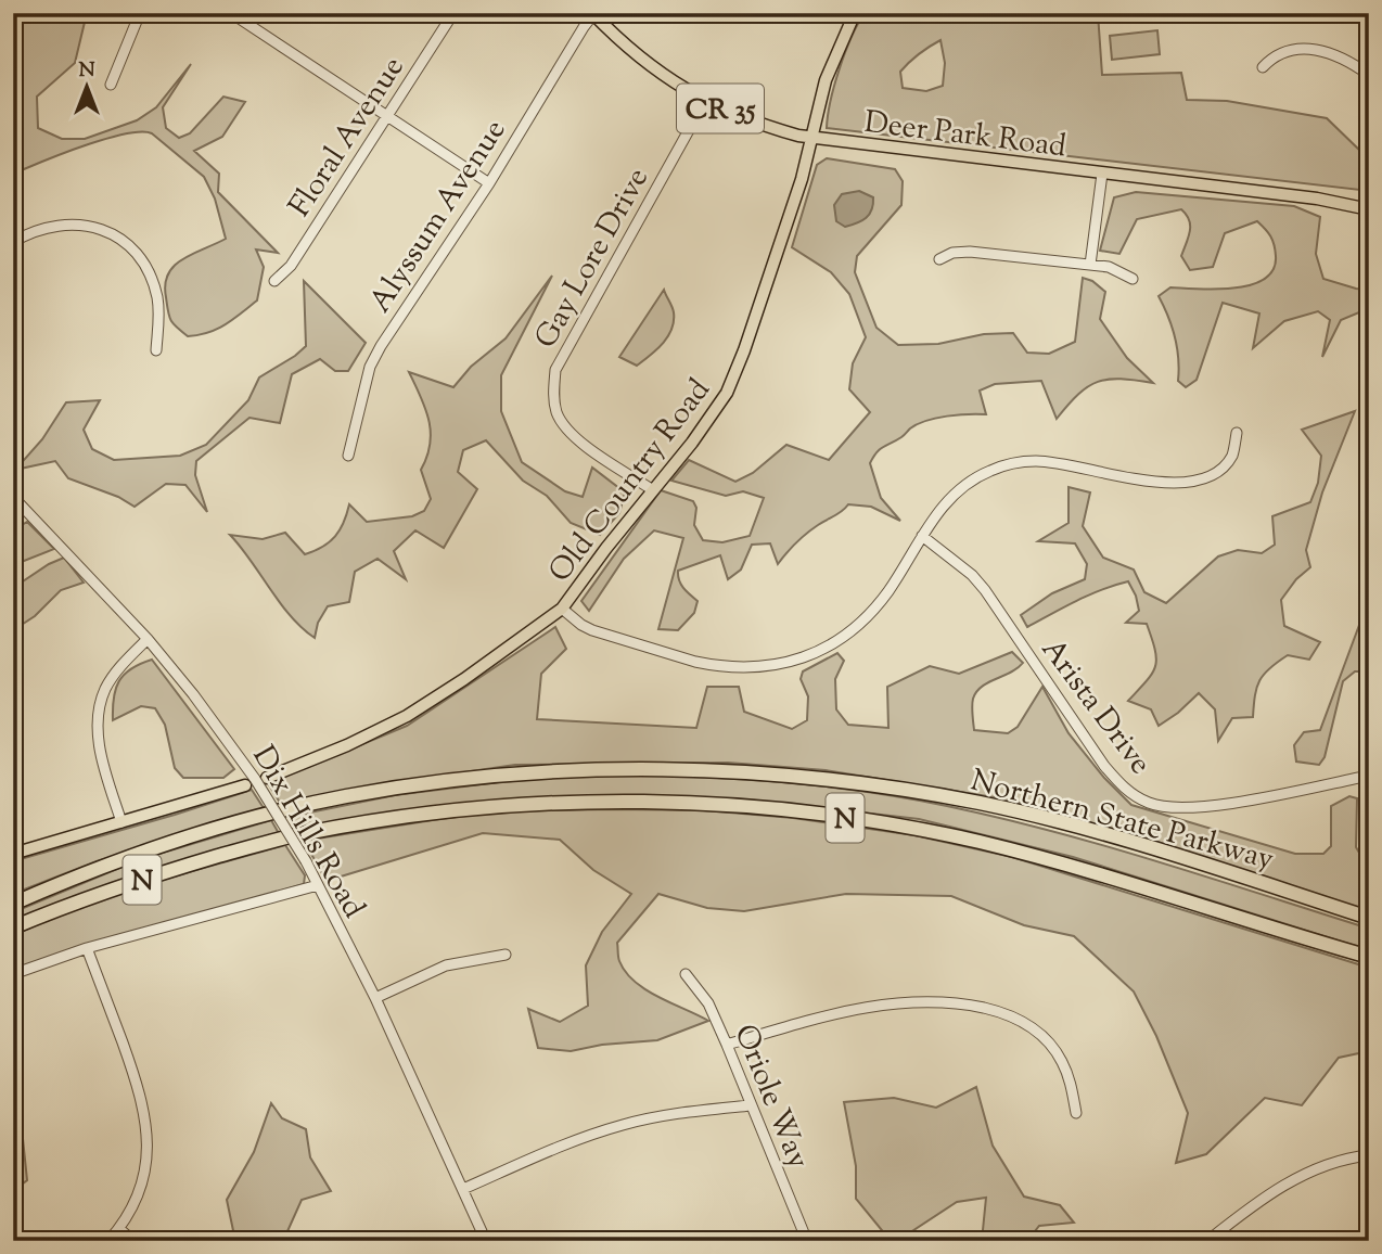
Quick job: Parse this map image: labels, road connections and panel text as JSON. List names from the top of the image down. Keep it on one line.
{"streets":{"highway":["N","Northern State Parkway"],"main road":["CR 35","Deer Park Road","Old Country Road"],"street":["Floral Avenue","Alyssum Avenue","Gay Lore Drive","Arista Drive","Dix Hills Road","Oriole Way"]},"crossings":[["Deer Park Road","Alyssum Avenue"],["Deer Park Road","Gay Lore Drive"],["Deer Park Road","Old Country Road"],["Gay Lore Drive","Old Country Road"]],"north":"top"}
